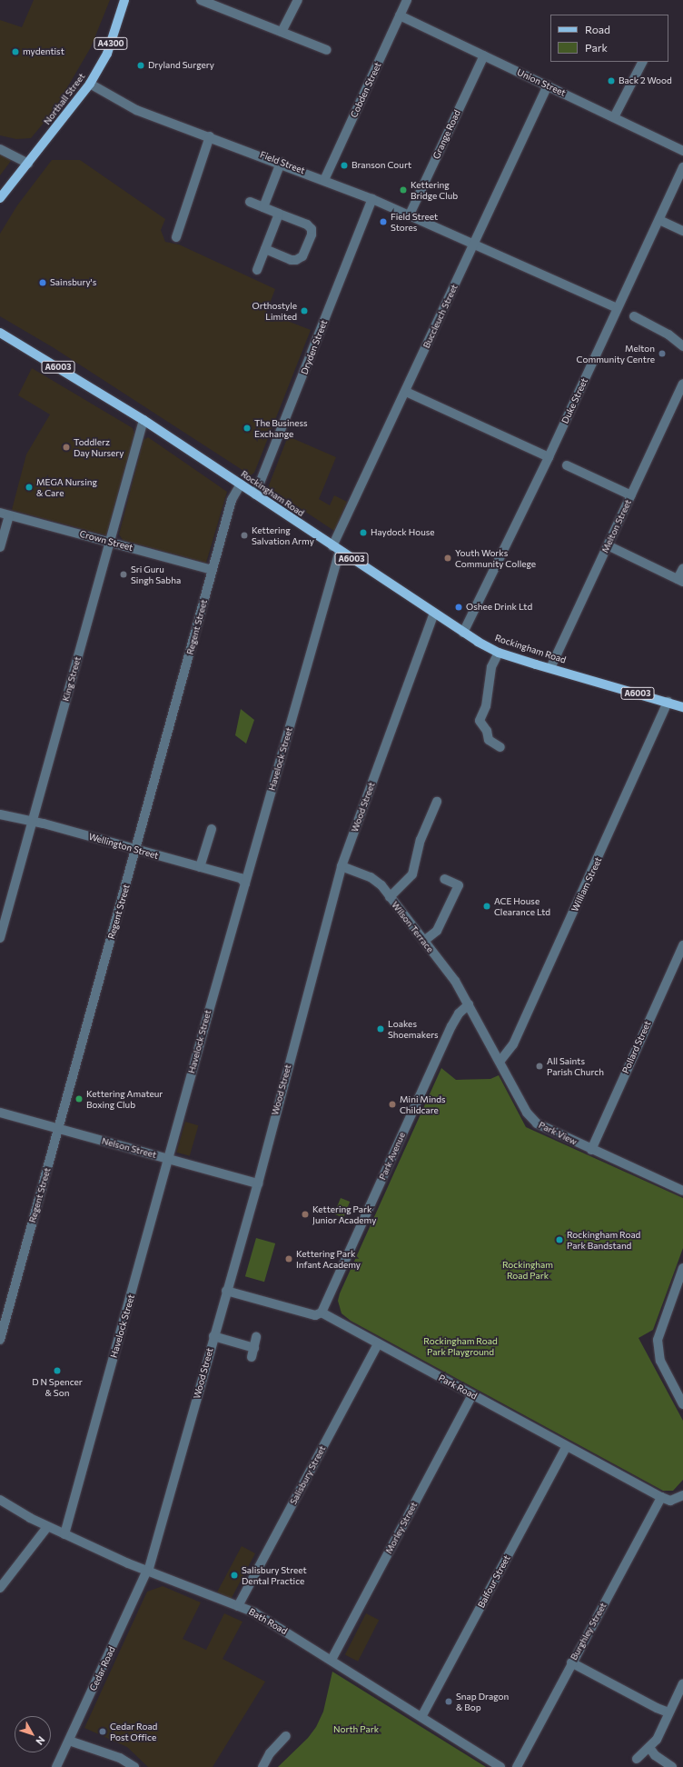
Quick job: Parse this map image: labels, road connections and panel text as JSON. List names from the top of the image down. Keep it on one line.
{"streets":{"main road":["A4300","Northall Street","A6003","Rockingham Road"],"street":["Union Street","Cobden Street","Grange Road","Field Street","Buccleuch Street","Dryden Street","Duke Street","Melton Street","Crown Street","Regent Street","King Street","Havelock Street","Wood Street","Wellington Street","William Street","Wilson Terrace","Pollard Street","Park View","Nelson Street","Park Avenue","Park Road","Salisbury Street","Morley Street","Balfour Street","Bath Road","Burghley Street","Cedar Road"]},"crossings":[["Union Street","Cobden Street"],["Union Street","Grange Road"],["Union Street","Buccleuch Street"],["Cobden Street","Field Street"],["Northall Street","Field Street"],["Grange Road","Field Street"],["Field Street","Buccleuch Street"],["Field Street","Dryden Street"],["Field Street","Duke Street"],["Buccleuch Street","Rockingham Road"],["Buccleuch Street","Havelock Street"],["Dryden Street","Rockingham Road"],["Duke Street","Rockingham Road"],["Rockingham Road","Melton Street"],["Rockingham Road","Regent Street"],["Rockingham Road","King Street"],["Rockingham Road","Havelock Street"],["Rockingham Road","Wood Street"],["Rockingham Road","William Street"],["Crown Street","Regent Street"],["Crown Street","King Street"],["Regent Street","Wellington Street"],["Regent Street","Nelson Street"],["King Street","Wellington Street"],["Havelock Street","Wellington Street"],["Havelock Street","Nelson Street"],["Havelock Street","Bath Road"],["Wood Street","Wilson Terrace"],["Wood Street","Nelson Street"],["Wood Street","Park Road"],["Wood Street","Bath Road"],["Wood Street","Cedar Road"],["William Street","Park View"],["Wilson Terrace","Park View"],["Wilson Terrace","Park Avenue"],["Pollard Street","Park View"],["Park View","Park Avenue"],["Park Avenue","Park Road"],["Park Road","Salisbury Street"],["Park Road","Morley Street"],["Park Road","Balfour Street"],["Park Road","Burghley Street"],["Salisbury Street","Bath Road"],["Morley Street","Bath Road"],["Balfour Street","Bath Road"],["Bath Road","Cedar Road"]],"parks":["Rockingham Road Park","Rockingham Road Park Playground","North Park"],"places":["mydentist","Dryland Surgery","Back 2 Wood","Branson Court","Kettering Bridge Club","Field Street Stores","Sainsbury's","Orthostyle Limited","Melton Community Centre","The Business Exchange","Toddlerz Day Nursery","MEGA Nursing & Care","Haydock House","Kettering Salvation Army","Youth Works Community College","Sri Guru Singh Sabha","Oshee Drink Ltd","ACE House Clearance Ltd","Loakes Shoemakers","All Saints Parish Church","Kettering Amateur Boxing Club","Mini Minds Childcare","Kettering Park Junior Academy","Rockingham Road Park Bandstand","Kettering Park Infant Academy","D N Spencer & Son","Salisbury Street Dental Practice","Snap Dragon & Bop","Cedar Road Post Office"],"legend":["Road","Park"],"north":"bottom right"}
